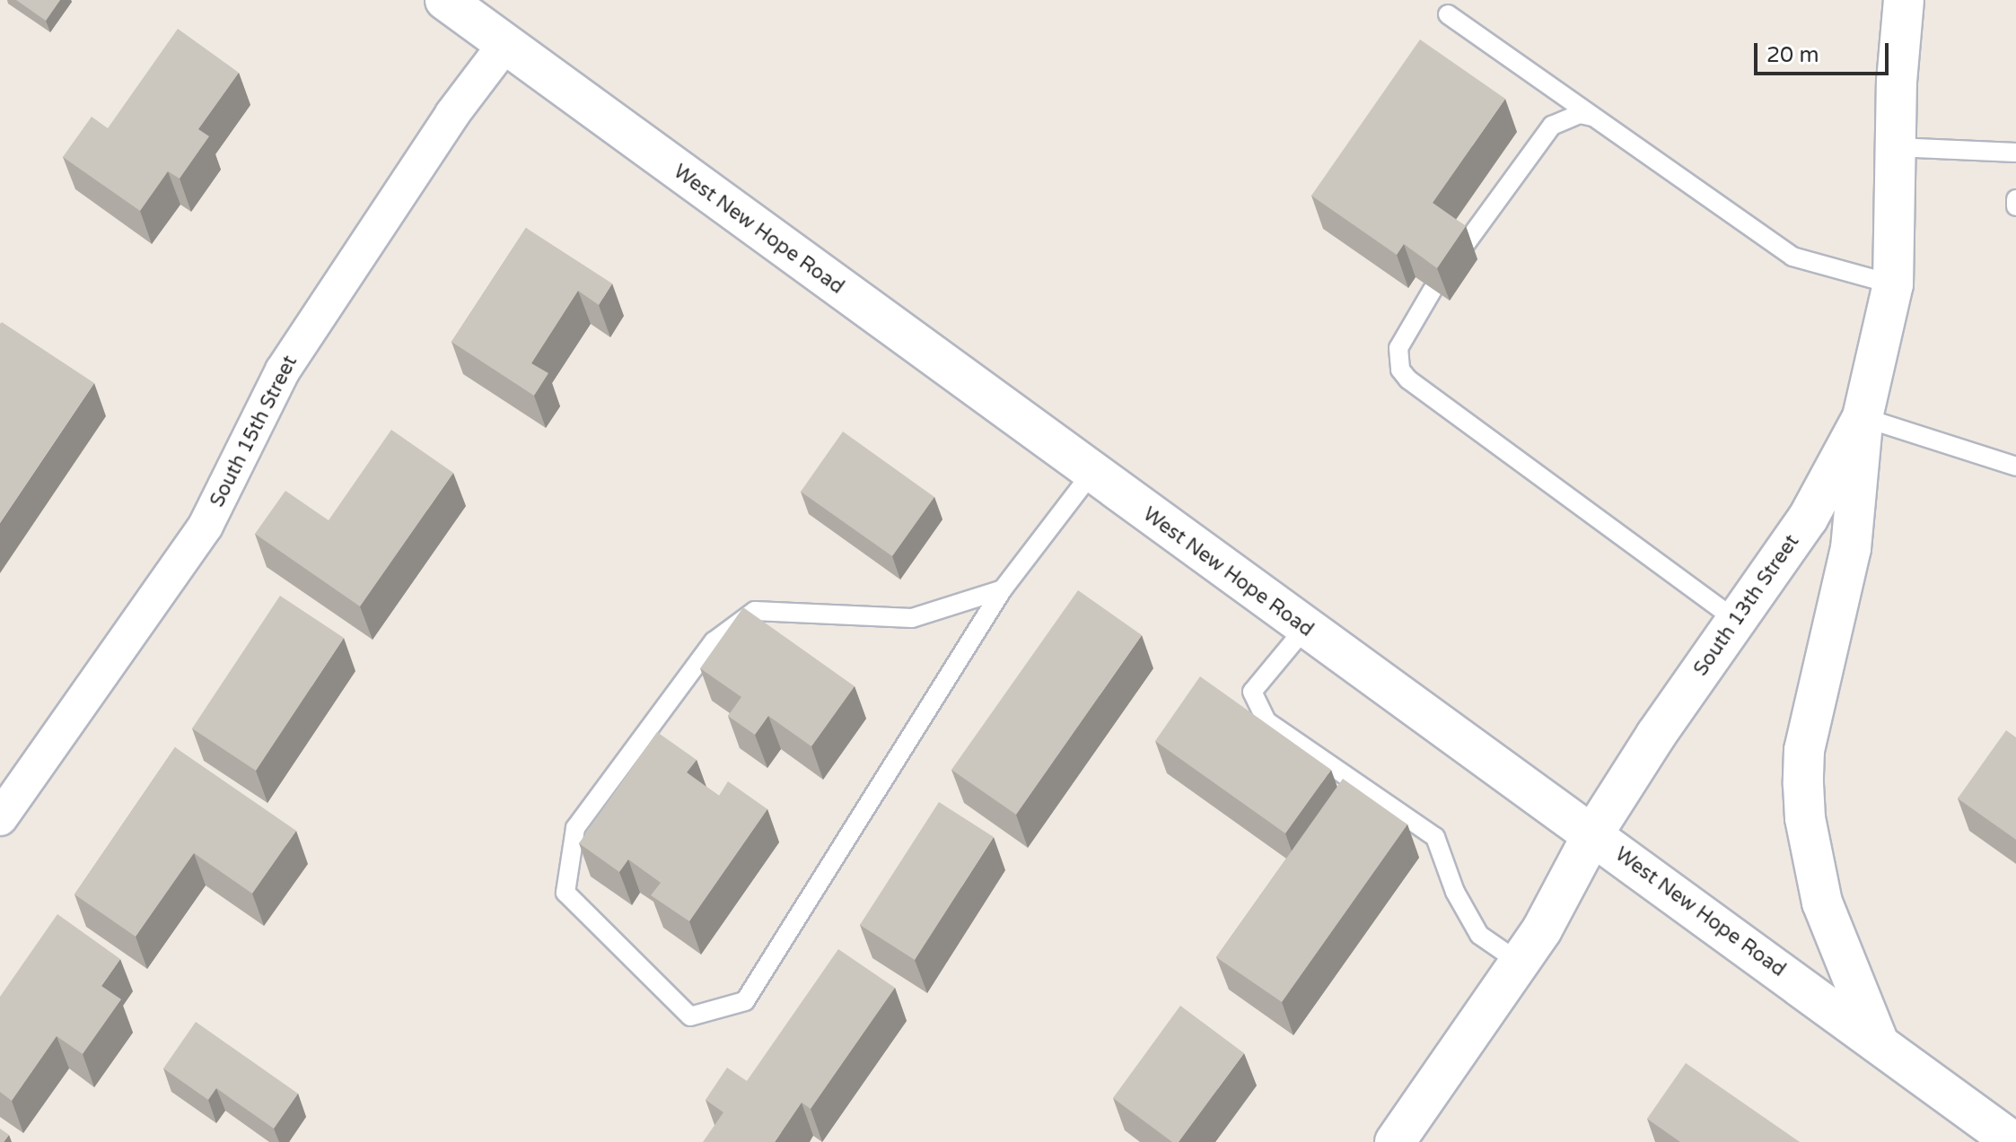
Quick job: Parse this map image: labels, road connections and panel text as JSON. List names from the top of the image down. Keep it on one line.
{"streets":{"street":["West New Hope Road","South 15th Street","South 13th Street"]},"crossings":[["West New Hope Road","South 15th Street"],["West New Hope Road","South 13th Street"]],"scale_bar":"20 m"}
